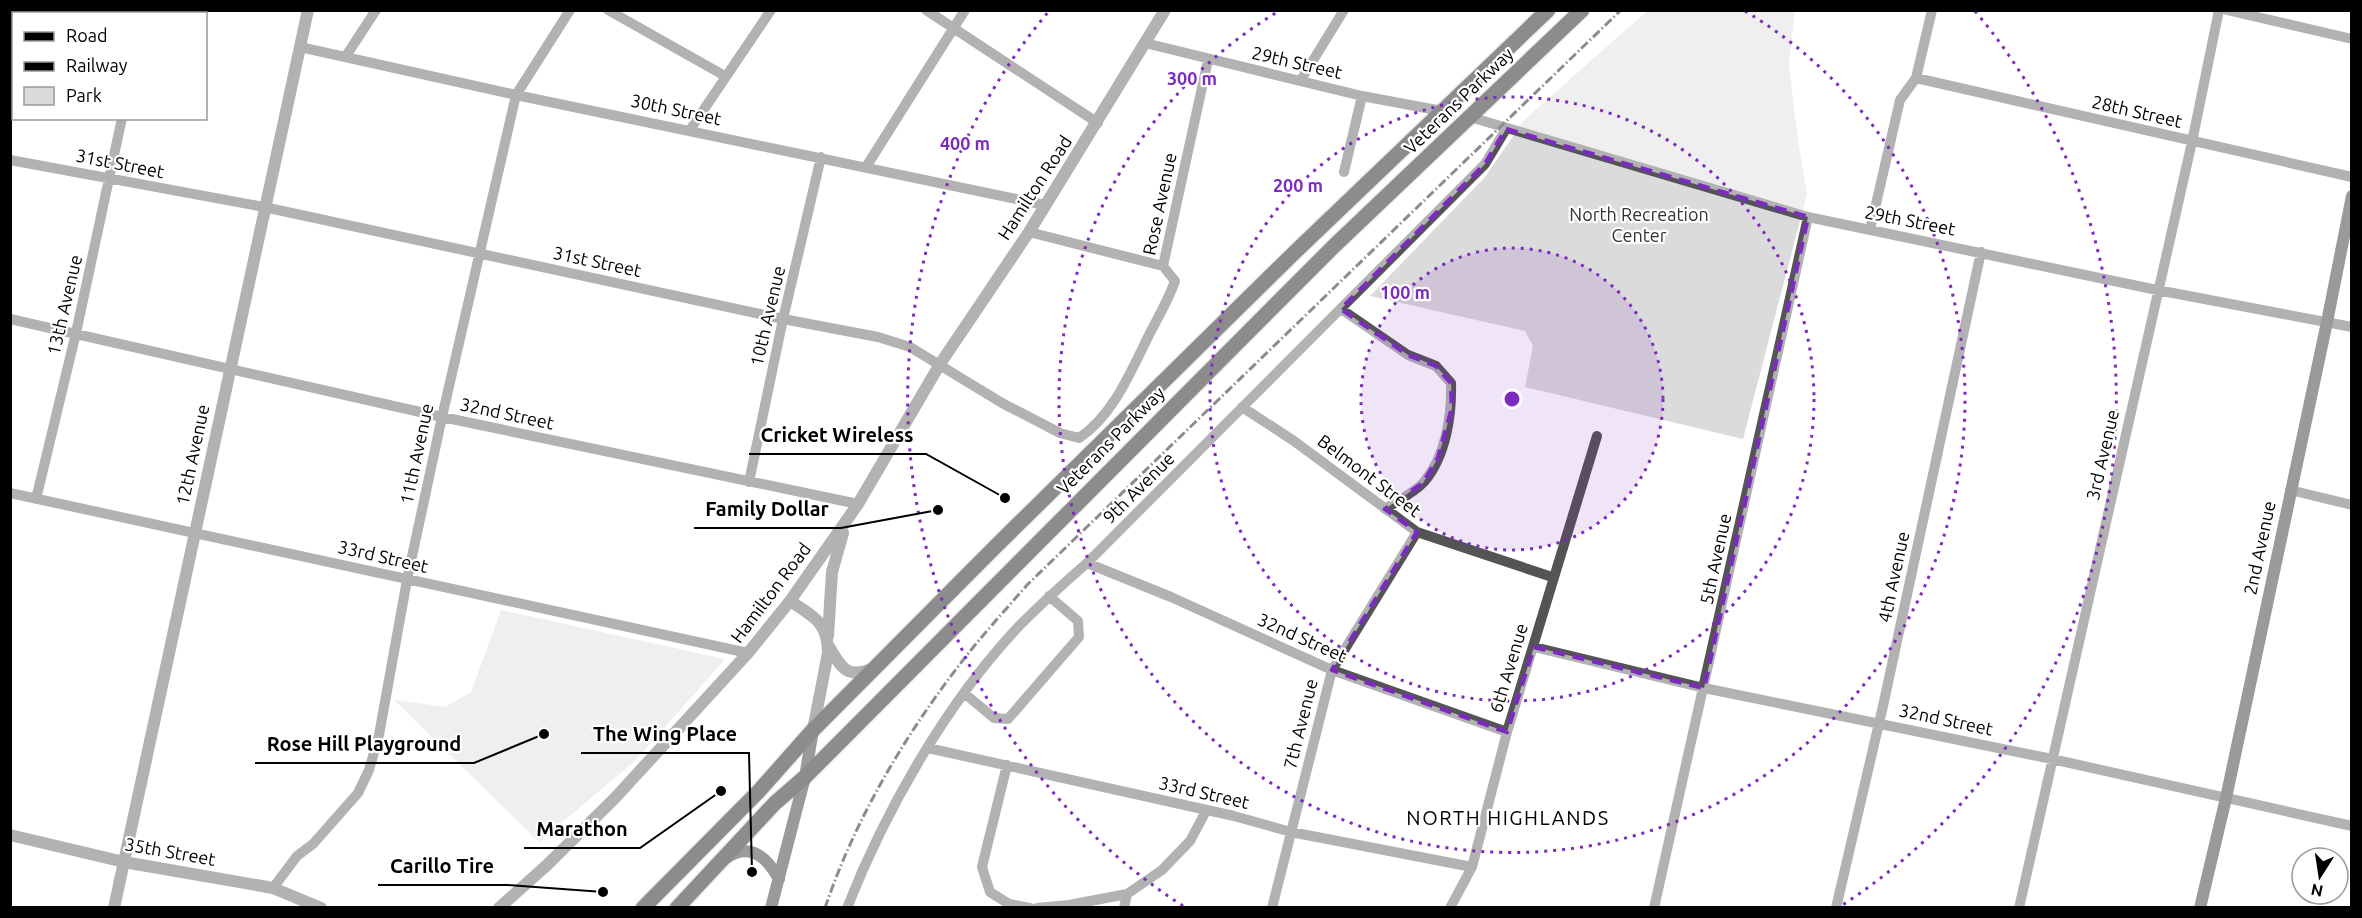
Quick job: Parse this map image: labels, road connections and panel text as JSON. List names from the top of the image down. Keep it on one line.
{"streets":{"main road":["Veterans Parkway","2nd Avenue"],"street":["29th Street","30th Street","28th Street","31st Street","Hamilton Road","Rose Avenue","13th Avenue","10th Avenue","32nd Street","11th Avenue","12th Avenue","3rd Avenue","Belmont Street","9th Avenue","33rd Street","5th Avenue","4th Avenue","6th Avenue","7th Avenue","35th Street"]},"crossings":[["29th Street","Veterans Parkway"],["29th Street","Hamilton Road"],["29th Street","Rose Avenue"],["29th Street","3rd Avenue"],["29th Street","9th Avenue"],["29th Street","2nd Avenue"],["29th Street","5th Avenue"],["29th Street","4th Avenue"],["30th Street","Hamilton Road"],["30th Street","10th Avenue"],["30th Street","11th Avenue"],["30th Street","12th Avenue"],["28th Street","3rd Avenue"],["31st Street","Hamilton Road"],["31st Street","Rose Avenue"],["31st Street","13th Avenue"],["31st Street","10th Avenue"],["31st Street","11th Avenue"],["31st Street","12th Avenue"],["Hamilton Road","32nd Street"],["Hamilton Road","33rd Street"],["13th Avenue","32nd Street"],["13th Avenue","33rd Street"],["10th Avenue","32nd Street"],["32nd Street","11th Avenue"],["32nd Street","12th Avenue"],["32nd Street","3rd Avenue"],["32nd Street","9th Avenue"],["32nd Street","2nd Avenue"],["32nd Street","5th Avenue"],["32nd Street","4th Avenue"],["32nd Street","6th Avenue"],["32nd Street","7th Avenue"],["11th Avenue","33rd Street"],["11th Avenue","35th Street"],["12th Avenue","33rd Street"],["12th Avenue","35th Street"],["Belmont Street","9th Avenue"],["Belmont Street","6th Avenue"],["Belmont Street","7th Avenue"],["9th Avenue","33rd Street"],["33rd Street","6th Avenue"],["33rd Street","7th Avenue"]],"districts":["NORTH HIGHLANDS"],"parks":["North Recreation Center"],"places":["Cricket Wireless","Family Dollar","Rose Hill Playground","Marathon","The Wing Place","Carillo Tire"],"legend":["Road","Railway","Park"],"north":"bottom","rings":["300 m","400 m","200 m","100 m"]}
